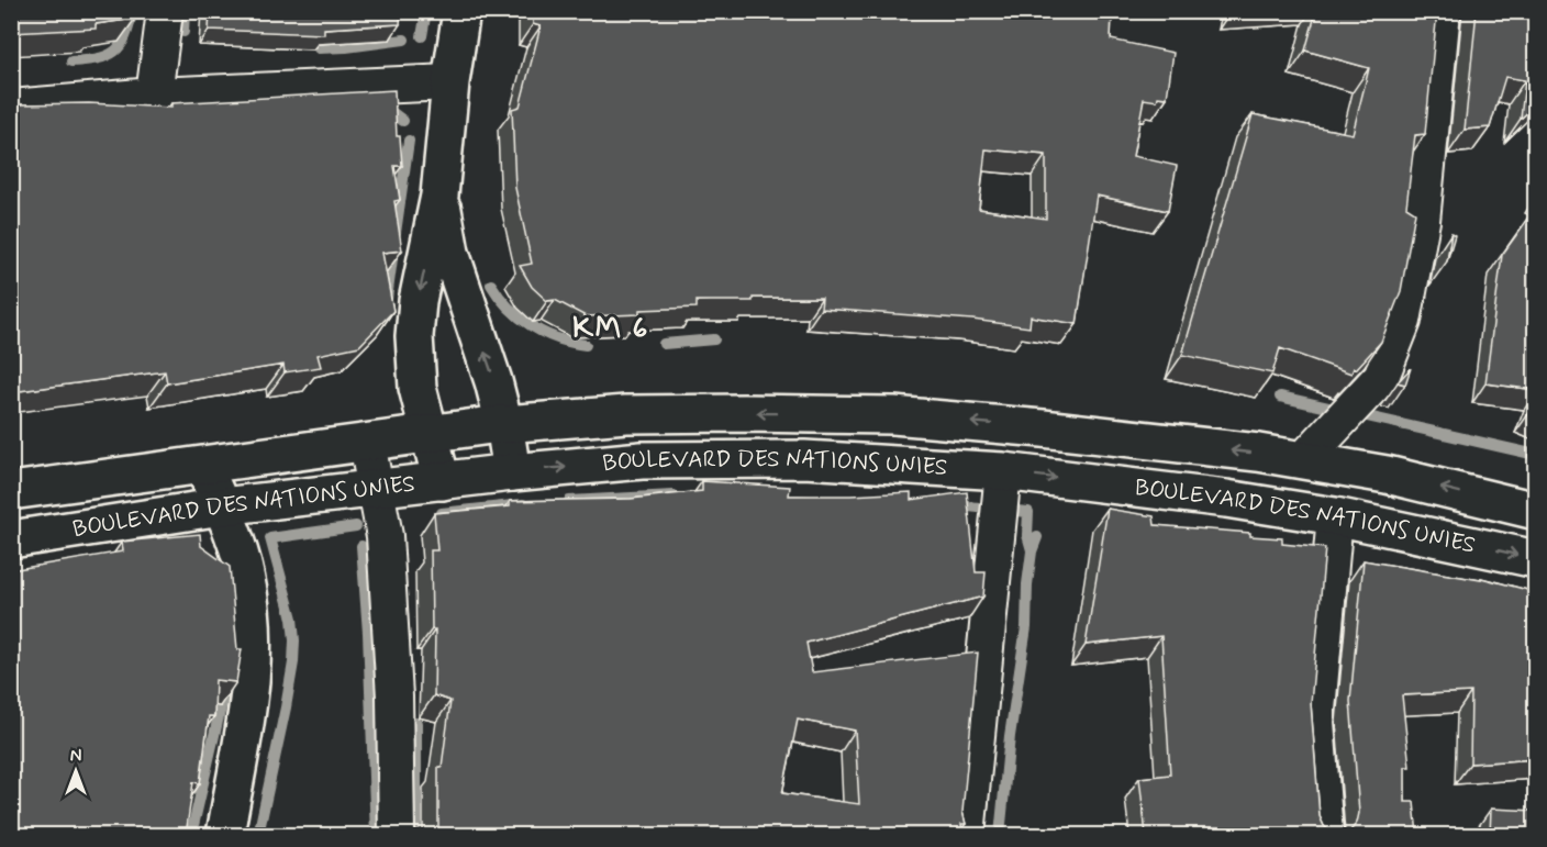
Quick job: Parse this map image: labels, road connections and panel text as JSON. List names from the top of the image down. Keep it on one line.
{"streets":{"main road":["BOULEVARD DES NATIONS UNIES"]},"districts":["KM 6"],"north":"top"}
